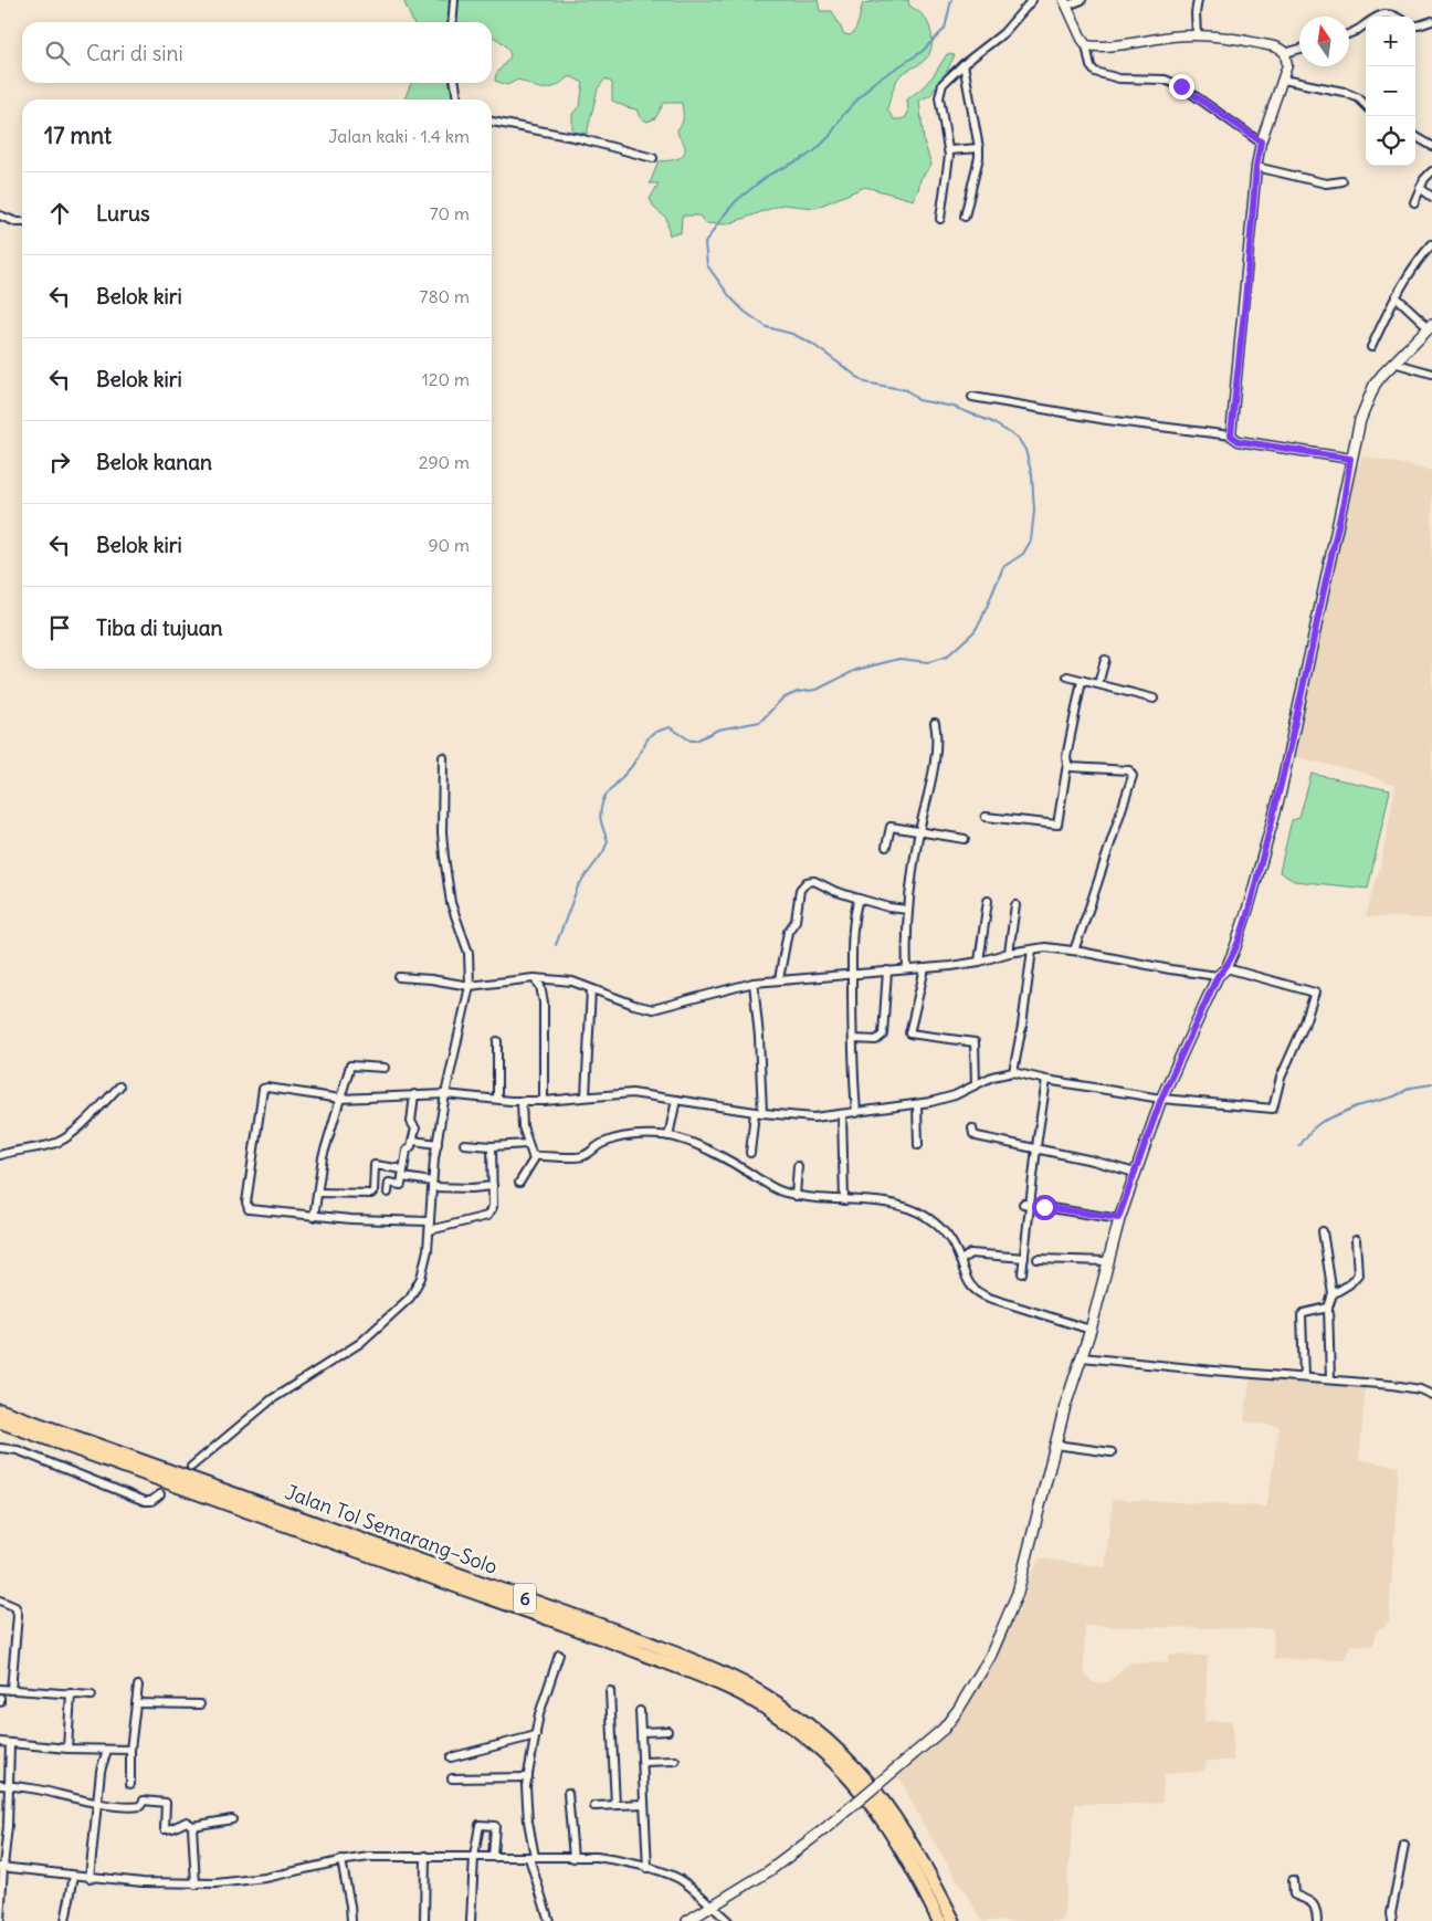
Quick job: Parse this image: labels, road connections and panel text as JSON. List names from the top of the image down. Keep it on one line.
{"streets":{"highway":["Jalan Tol Semarang–Solo","6"]},"north":"top","page":{"map_buttons":["+","−"],"search":"Cari di sini","heading":["17 mnt","Jalan kaki · 1.4 km"],"list":[["Lurus","70 m"],["Belok kiri","780 m"],["Belok kiri","120 m"],["Belok kanan","290 m"],["Belok kiri","90 m"],"Tiba di tujuan"]}}
